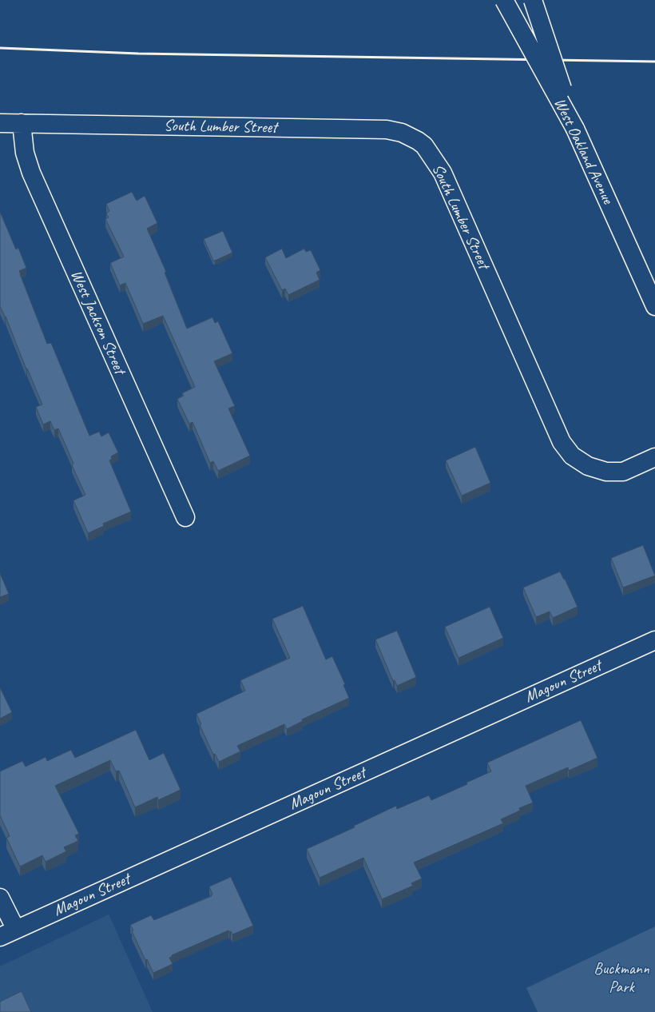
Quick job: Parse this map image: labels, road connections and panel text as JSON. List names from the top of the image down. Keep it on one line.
{"streets":{"street":["South Lumber Street","West Oakland Avenue","West Jackson Street","Magoun Street"]},"crossings":[["South Lumber Street","West Jackson Street"]],"parks":["Buckmann Park"]}
